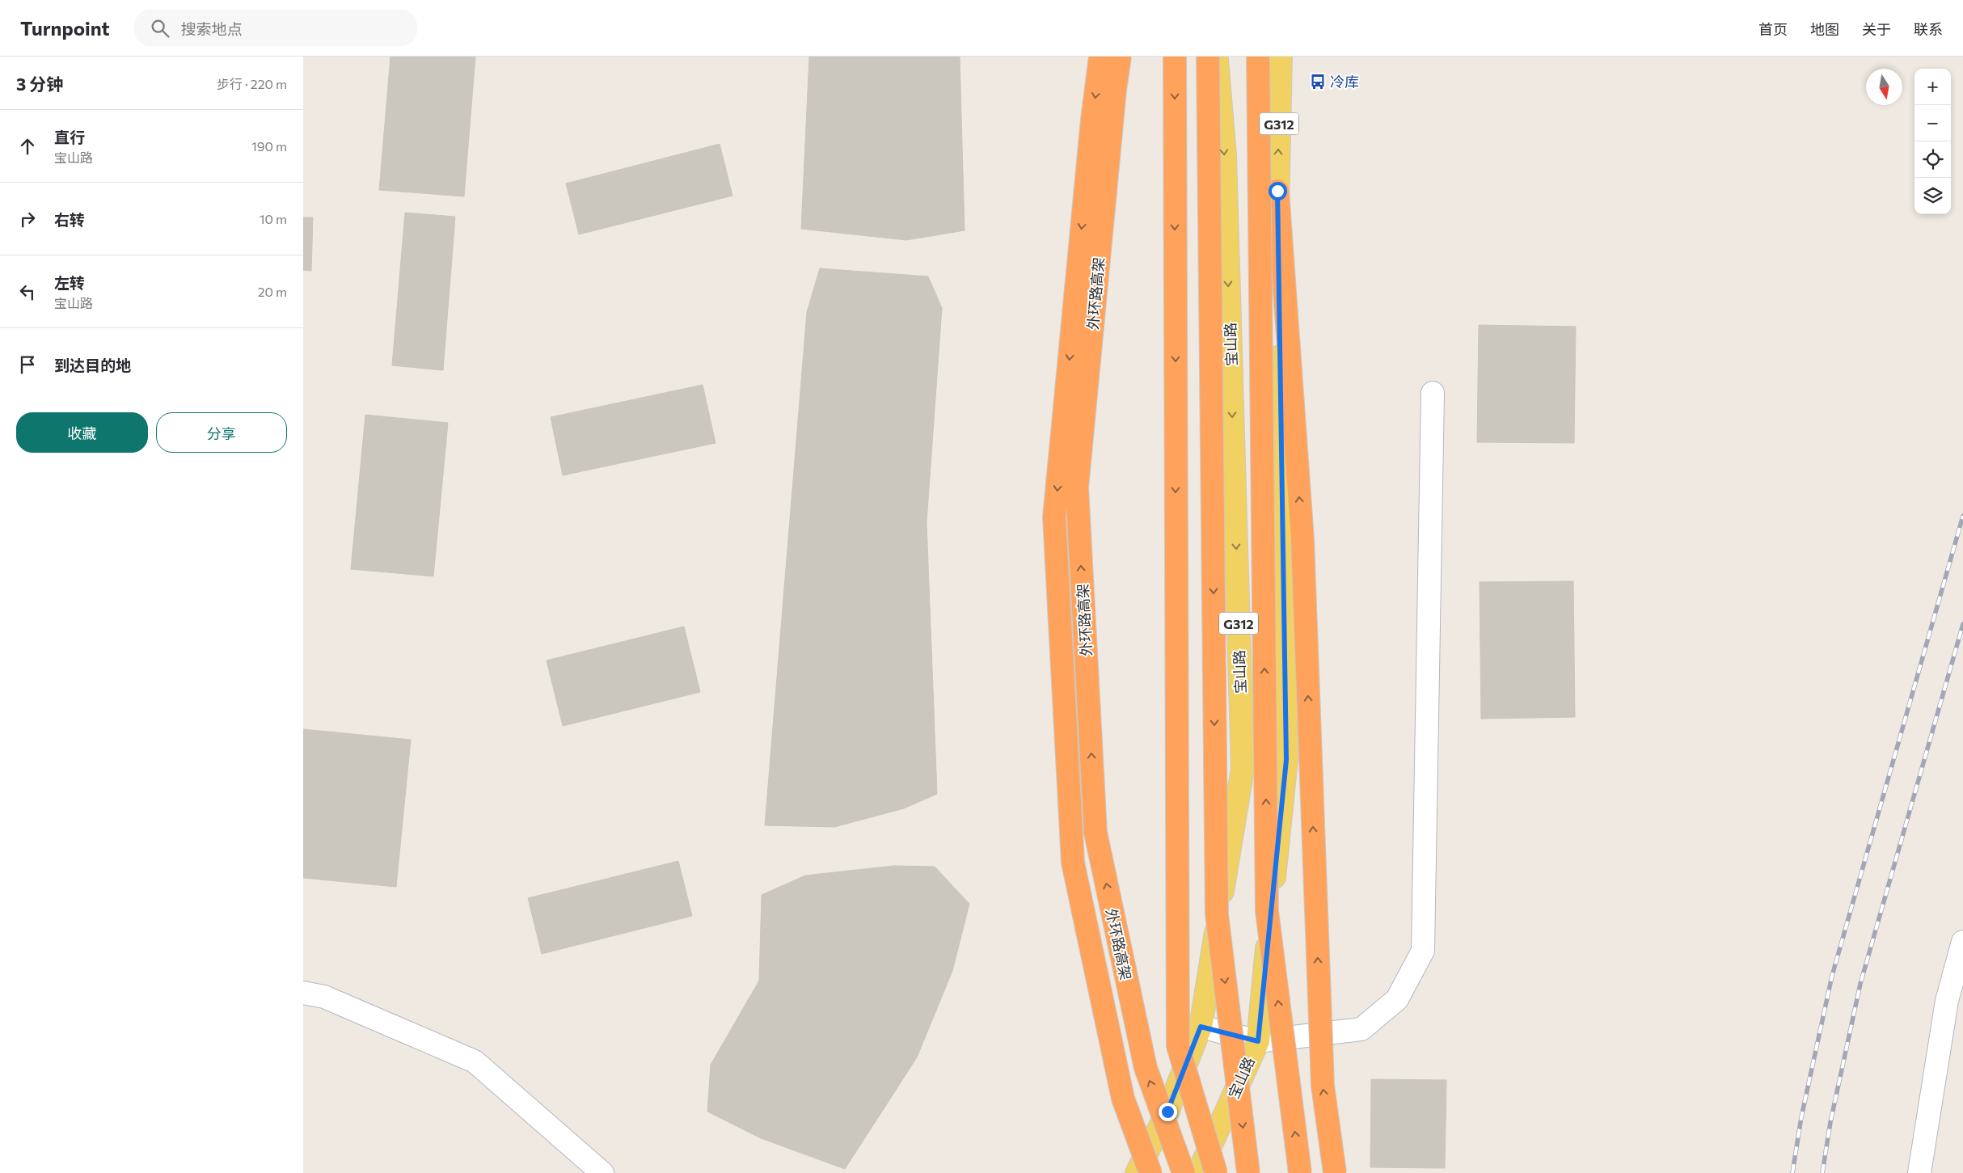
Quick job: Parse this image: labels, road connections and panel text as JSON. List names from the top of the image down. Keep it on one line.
{"streets":{"highway":["外环路高架"],"main road":["G312","宝山路"]},"places":{"bus stop":["冷库"]},"north":"bottom","page":{"header":"Turnpoint","search":"搜索地点","nav":["首页","地图","关于","联系"],"heading":["3 分钟","步行 · 220 m"],"map_buttons":["+","−"],"list":[["直行","宝山路","190 m"],["右转","10 m"],["左转","宝山路","20 m"],"到达目的地"],"buttons":["收藏","分享"]}}
